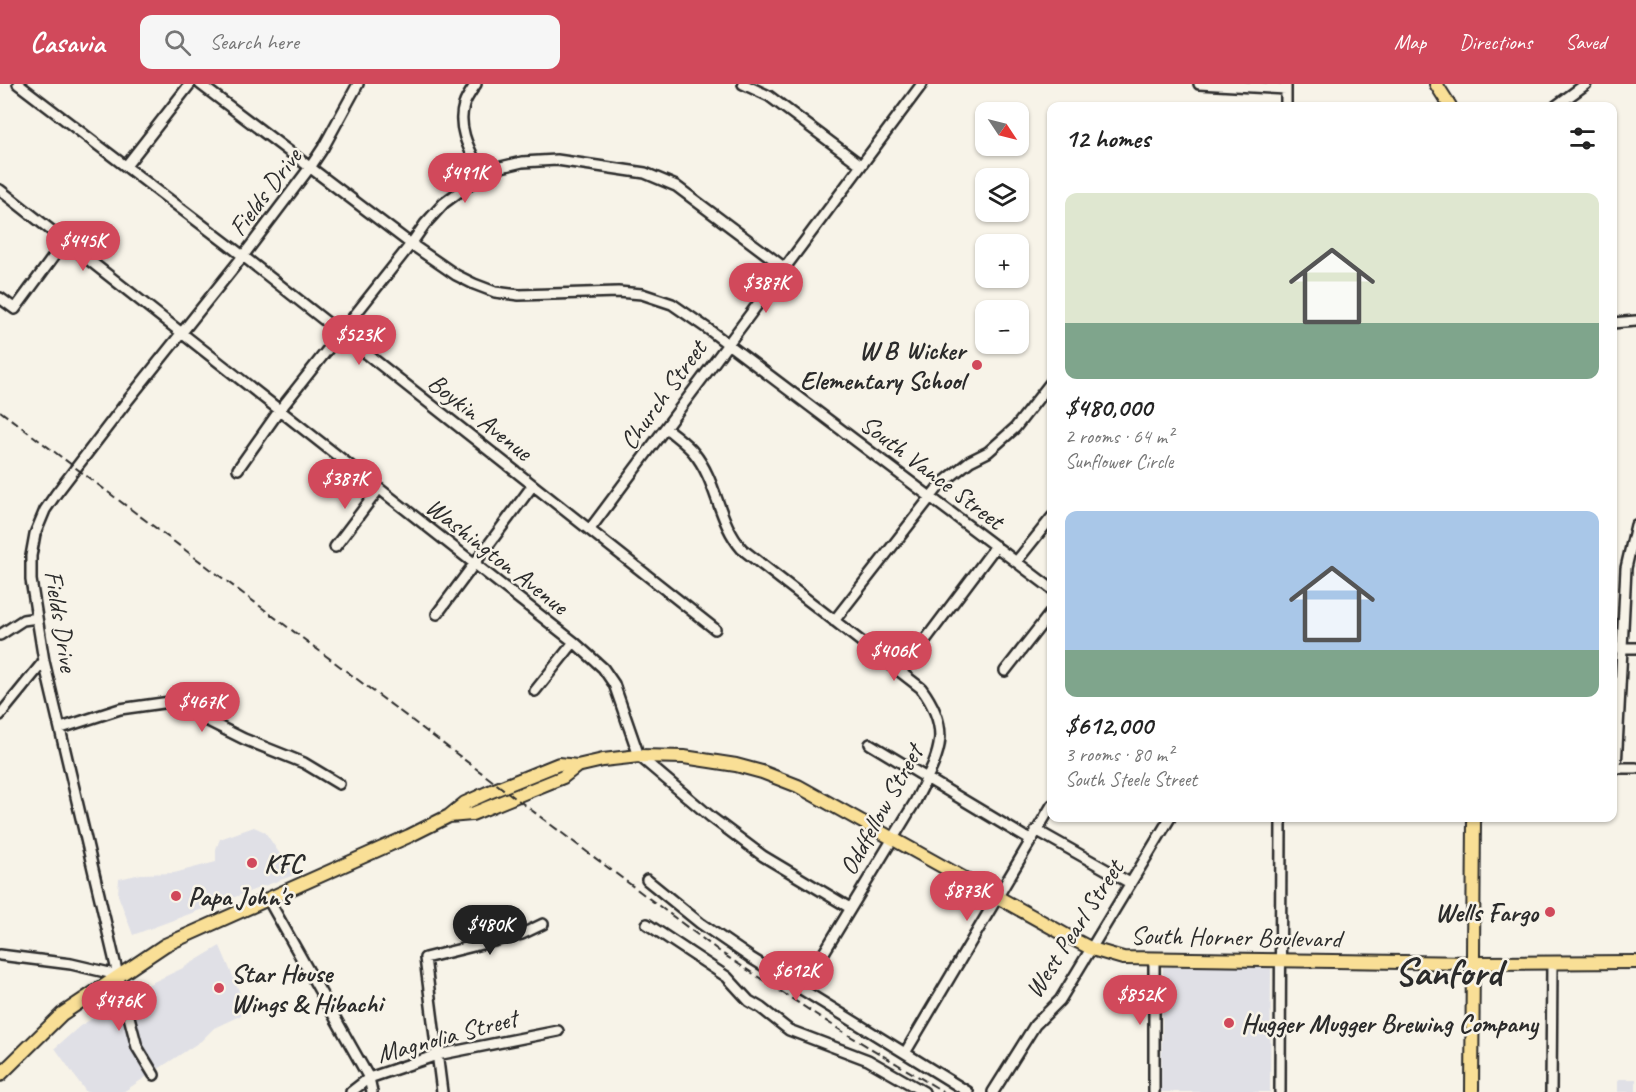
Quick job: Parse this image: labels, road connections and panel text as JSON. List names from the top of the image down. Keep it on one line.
{"streets":{"main road":["South Horner Boulevard"],"street":["Fields Drive","Church Street","Boykin Avenue","South Vance Street","Washington Avenue","Oddfellow Street","West Pearl Street","Magnolia Street"]},"crossings":[["Fields Drive","Boykin Avenue"],["Fields Drive","South Vance Street"],["Fields Drive","Washington Avenue"],["Fields Drive","South Horner Boulevard"],["Church Street","Boykin Avenue"],["Church Street","South Vance Street"],["Church Street","Oddfellow Street"],["Washington Avenue","South Horner Boulevard"],["Oddfellow Street","South Horner Boulevard"],["West Pearl Street","South Horner Boulevard"]],"districts":["Sanford"],"places":["W B Wicker Elementary School","KFC","Papa John's","Wells Fargo","Star House Wings & Hibachi","Hugger Mugger Brewing Company"],"north":"bottom right","page":{"header":"Casavia","search":"Search here","nav":["Map","Directions","Saved"],"map_buttons":["+","−"],"heading":"12 homes","price":["$491K","$445K","$387K","$523K","$387K","$406K","$467K","$873K","$480K","$612K","$852K","$476K"],"list":[{"name":"$480,000","note":"2 rooms · 64 m² · Sunflower Circle"},{"name":"$612,000","note":"3 rooms · 80 m² · South Steele Street"}]}}
